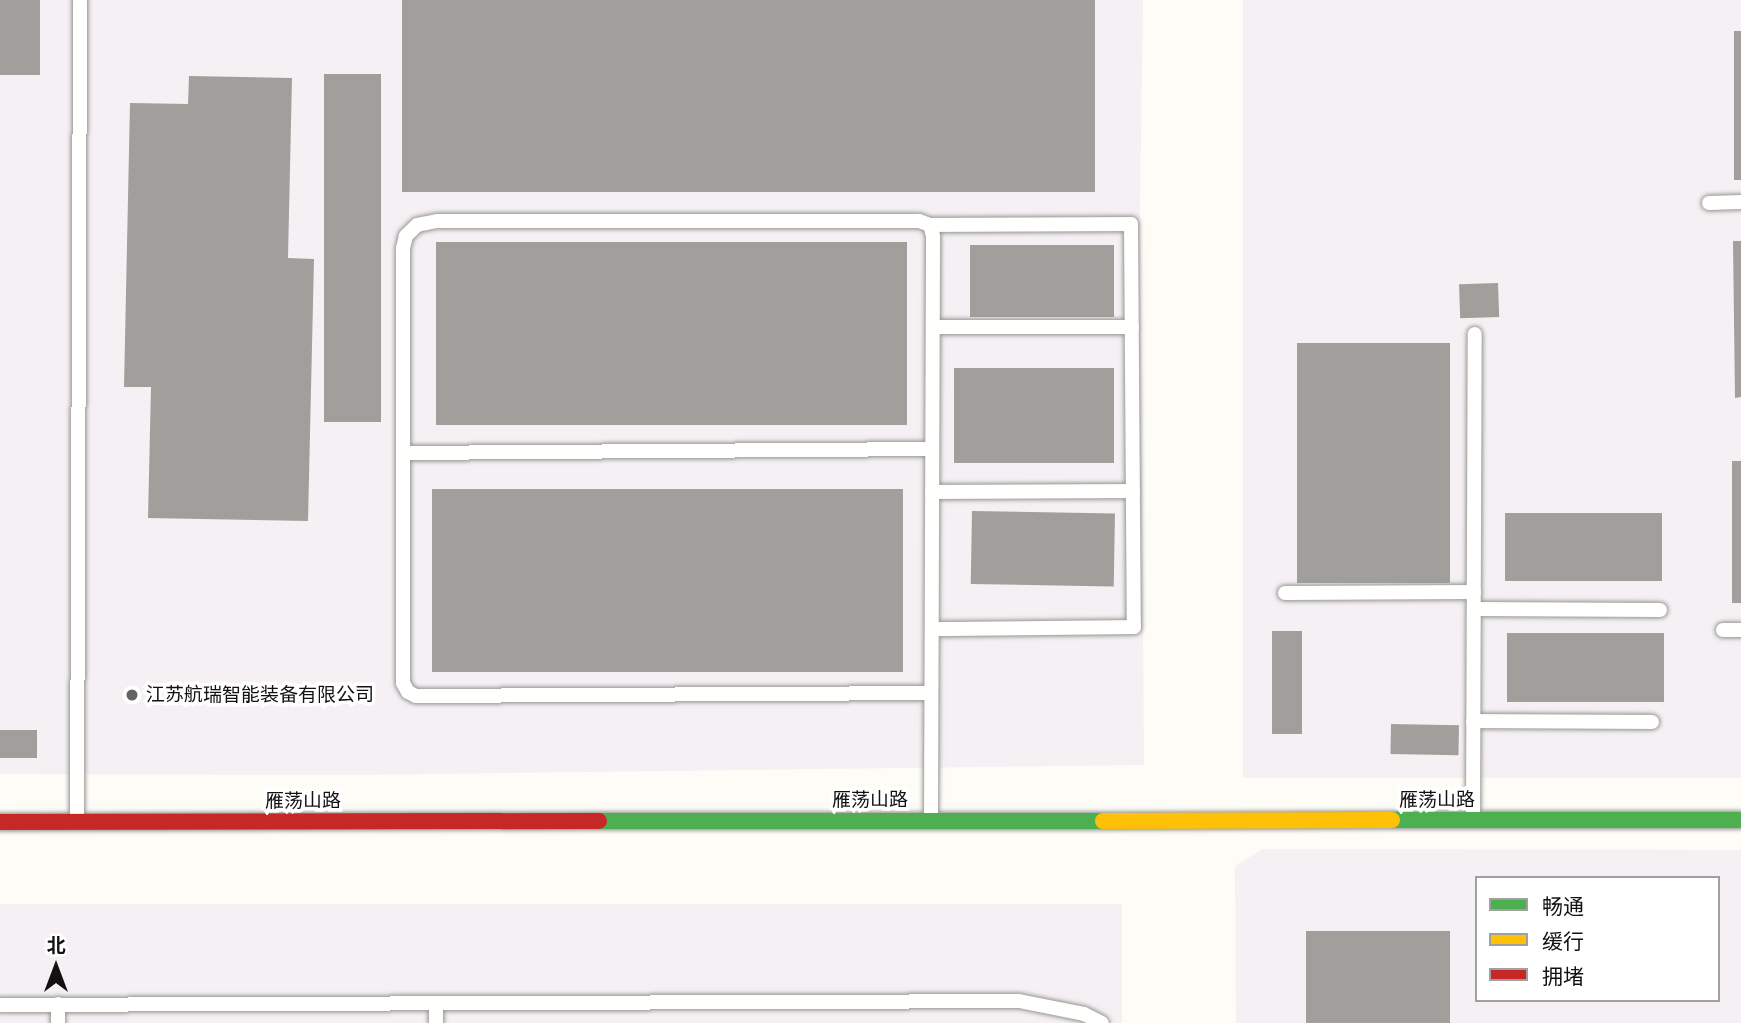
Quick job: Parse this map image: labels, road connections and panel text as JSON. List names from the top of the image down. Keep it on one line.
{"streets":{"street":["雁荡山路"]},"places":["江苏航瑞智能装备有限公司"],"legend":["畅通","缓行","拥堵"],"north":"top"}
